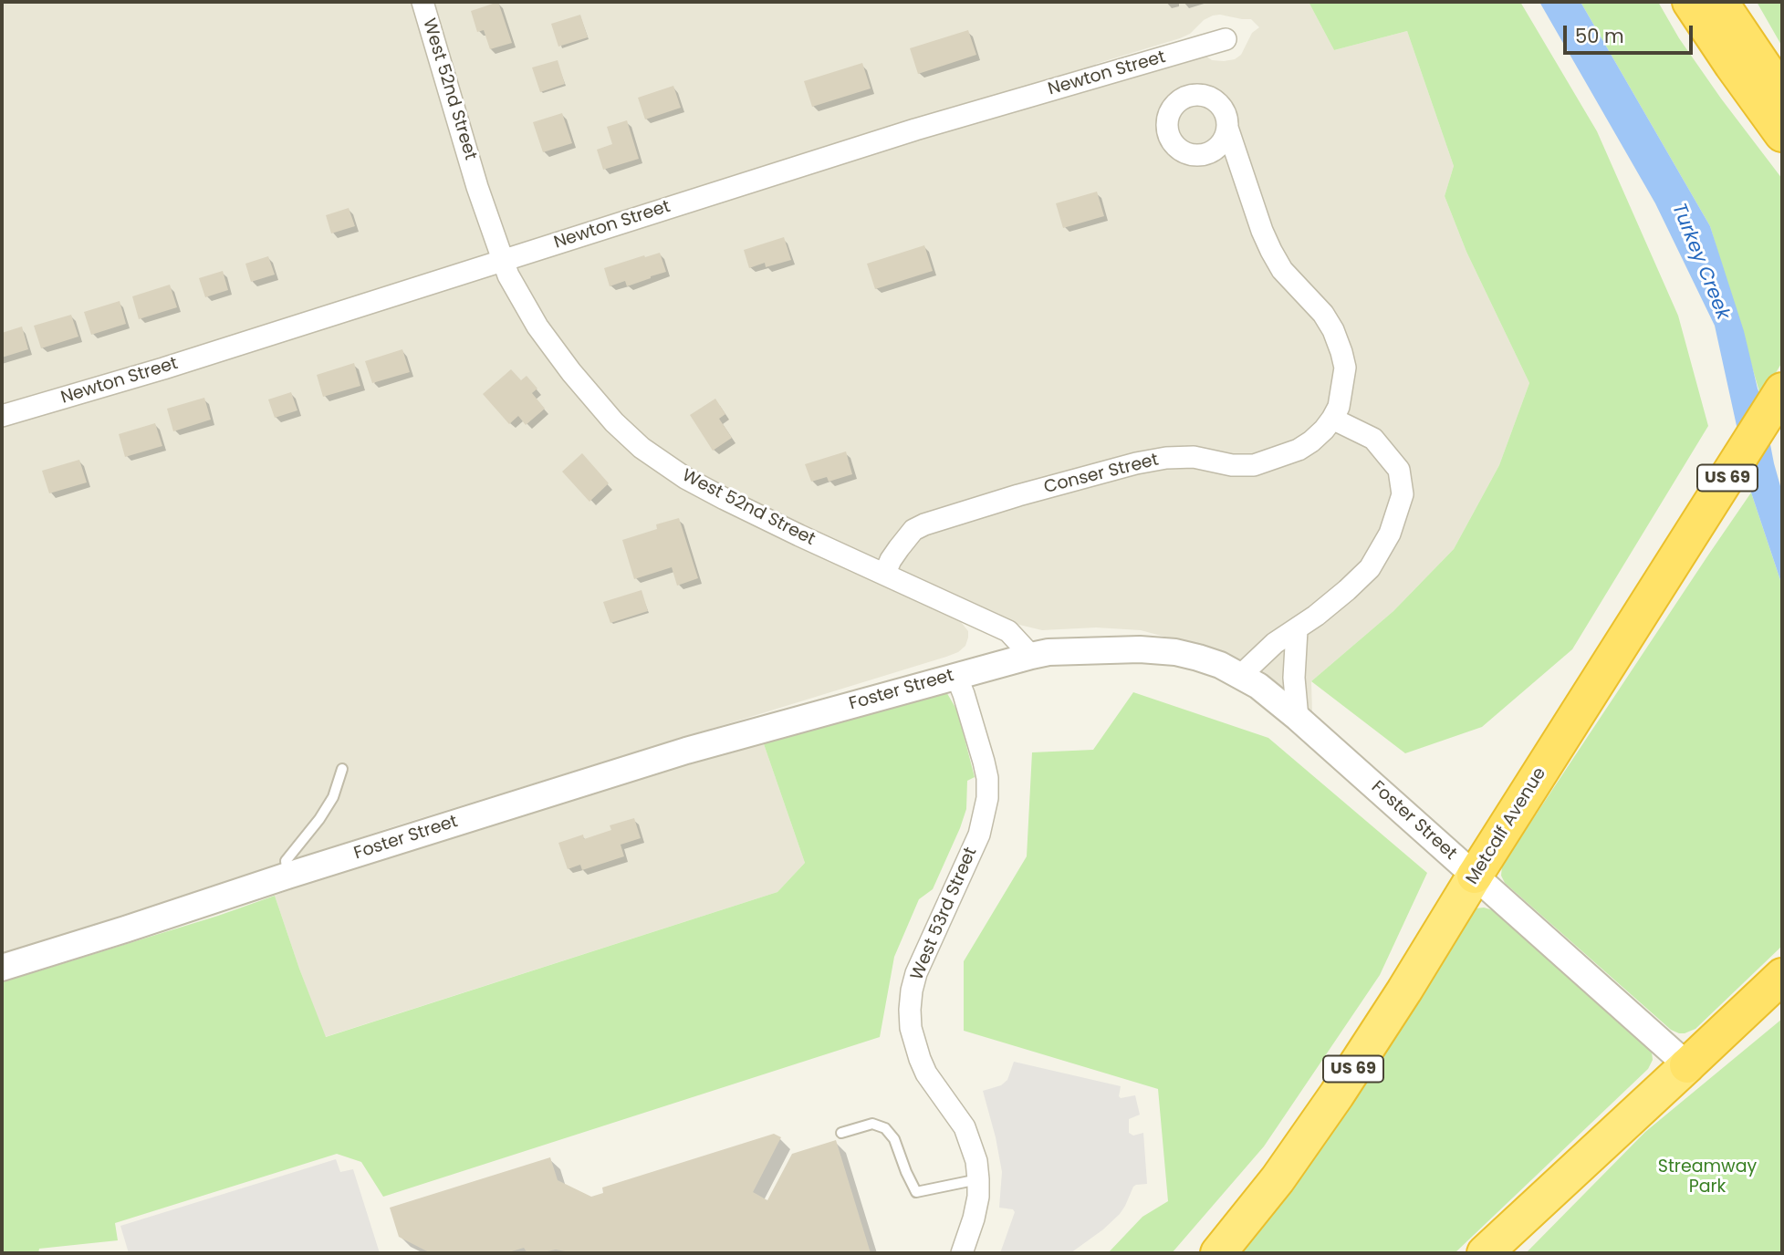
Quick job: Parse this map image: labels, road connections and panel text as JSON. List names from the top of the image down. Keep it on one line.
{"streets":{"highway":["US 69","Metcalf Avenue"],"street":["Newton Street","West 52nd Street","Conser Street","Foster Street","West 53rd Street"]},"crossings":[["Newton Street","West 52nd Street"],["West 52nd Street","Conser Street"],["West 52nd Street","Foster Street"],["Foster Street","Metcalf Avenue"],["Foster Street","West 53rd Street"]],"water":["Turkey Creek"],"parks":["Streamway Park"],"scale_bar":"50 m"}
